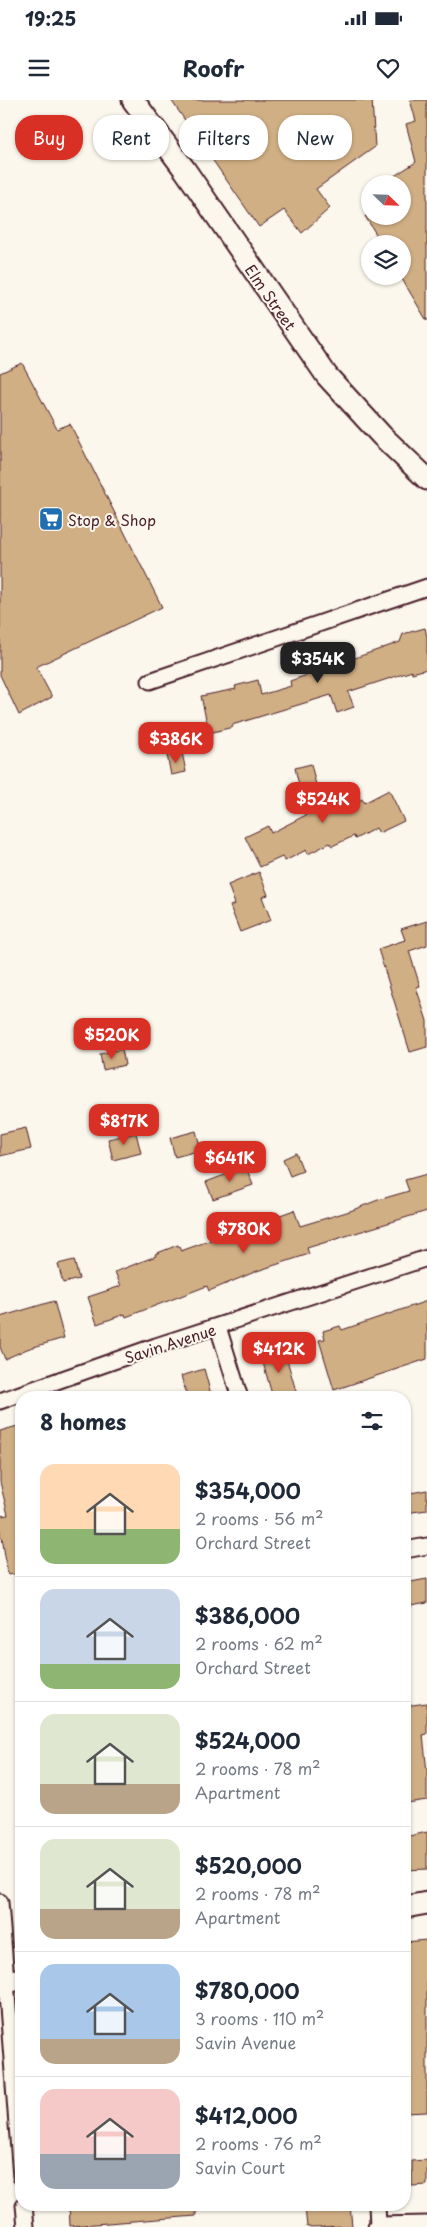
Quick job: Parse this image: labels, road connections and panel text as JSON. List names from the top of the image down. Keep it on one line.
{"streets":{"main road":["Elm Street"],"street":["Savin Avenue"]},"places":{"supermarket":["Stop & Shop"]},"north":"bottom right","page":{"status":"19:25","header":"Roofr","chip":["Buy","Rent","Filters","New"],"price":["$354K","$386K","$524K","$520K","$817K","$641K","$780K","$412K"],"heading":"8 homes","list":[{"name":"$354,000","note":"2 rooms · 56 m² · Orchard Street"},{"name":"$386,000","note":"2 rooms · 62 m² · Orchard Street"},{"name":"$524,000","note":"2 rooms · 78 m² · Apartment"},{"name":"$520,000","note":"2 rooms · 78 m² · Apartment"},{"name":"$780,000","note":"3 rooms · 110 m² · Savin Avenue"},{"name":"$412,000","note":"2 rooms · 76 m² · Savin Court"}]}}
